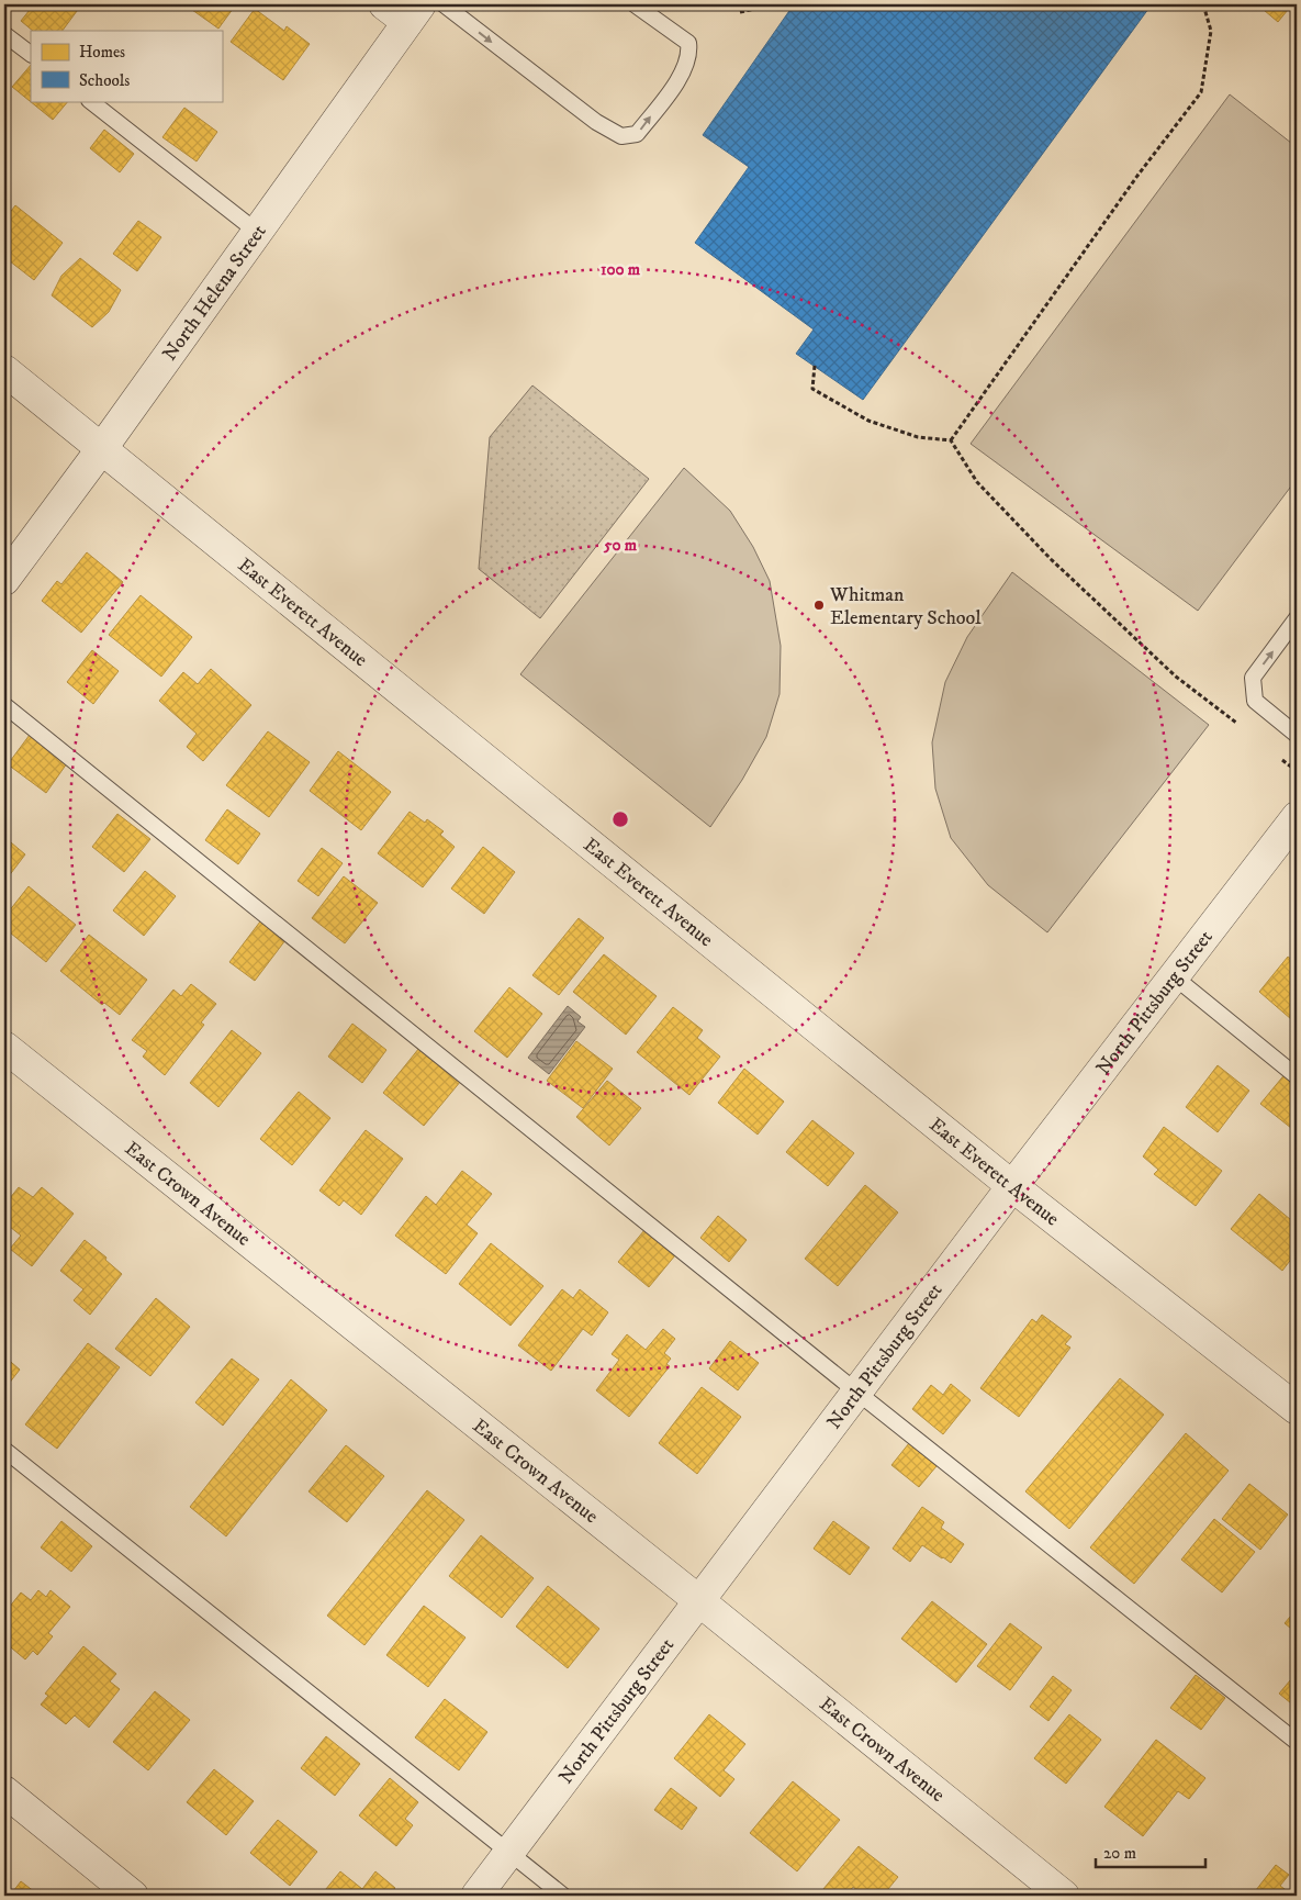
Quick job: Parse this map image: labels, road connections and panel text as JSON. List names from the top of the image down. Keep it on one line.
{"streets":{"street":["North Helena Street","East Everett Avenue","North Pittsburg Street","East Crown Avenue"]},"crossings":[["North Helena Street","East Everett Avenue"],["East Everett Avenue","North Pittsburg Street"],["North Pittsburg Street","East Crown Avenue"]],"places":["Whitman Elementary School"],"legend":["Homes","Schools"],"scale_bar":"20 m","rings":["100 m","50 m"]}
